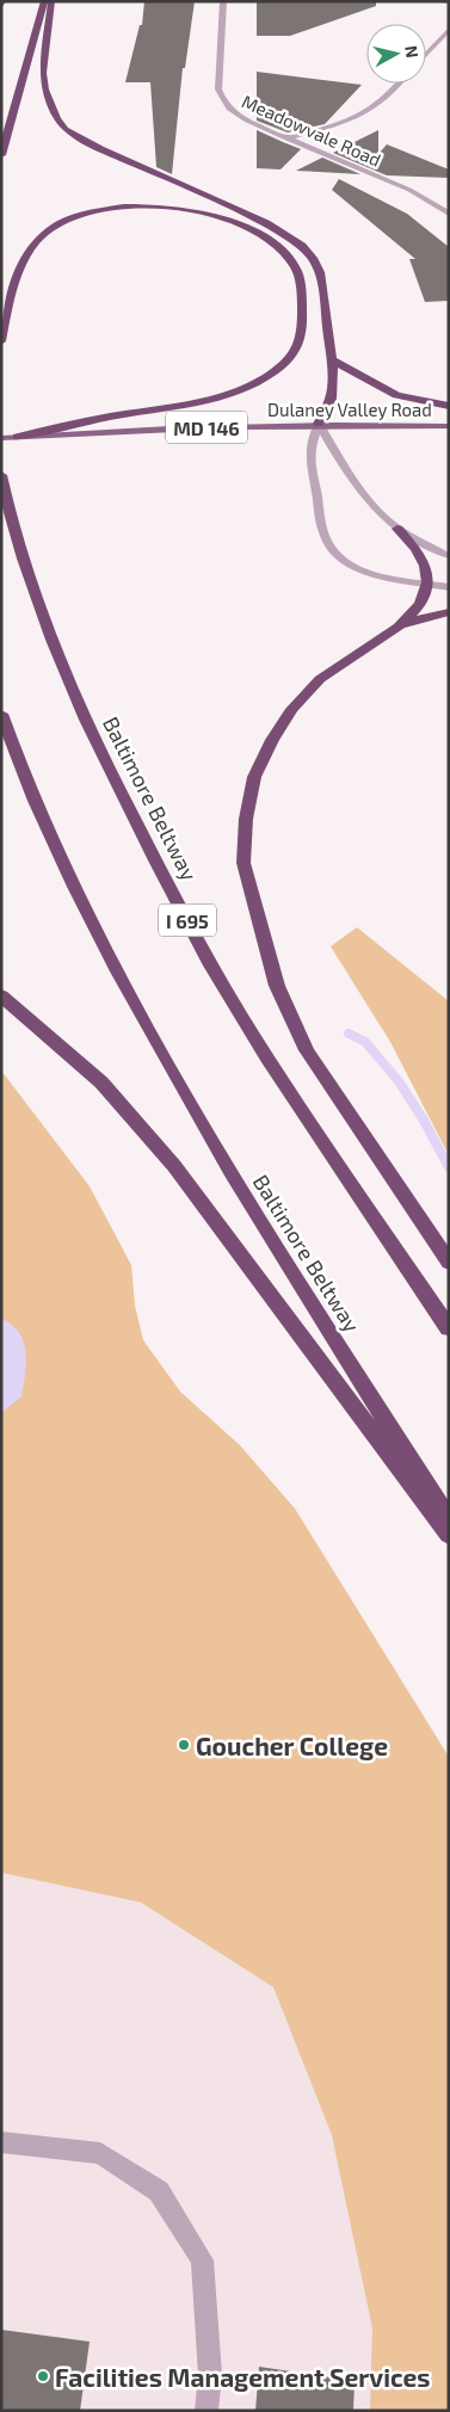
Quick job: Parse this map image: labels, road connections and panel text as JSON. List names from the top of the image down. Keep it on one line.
{"streets":{"highway":["Baltimore Beltway","I 695"],"main road":["Dulaney Valley Road","MD 146"],"street":["Meadowvale Road"]},"places":["Goucher College","Facilities Management Services"],"north":"right"}
